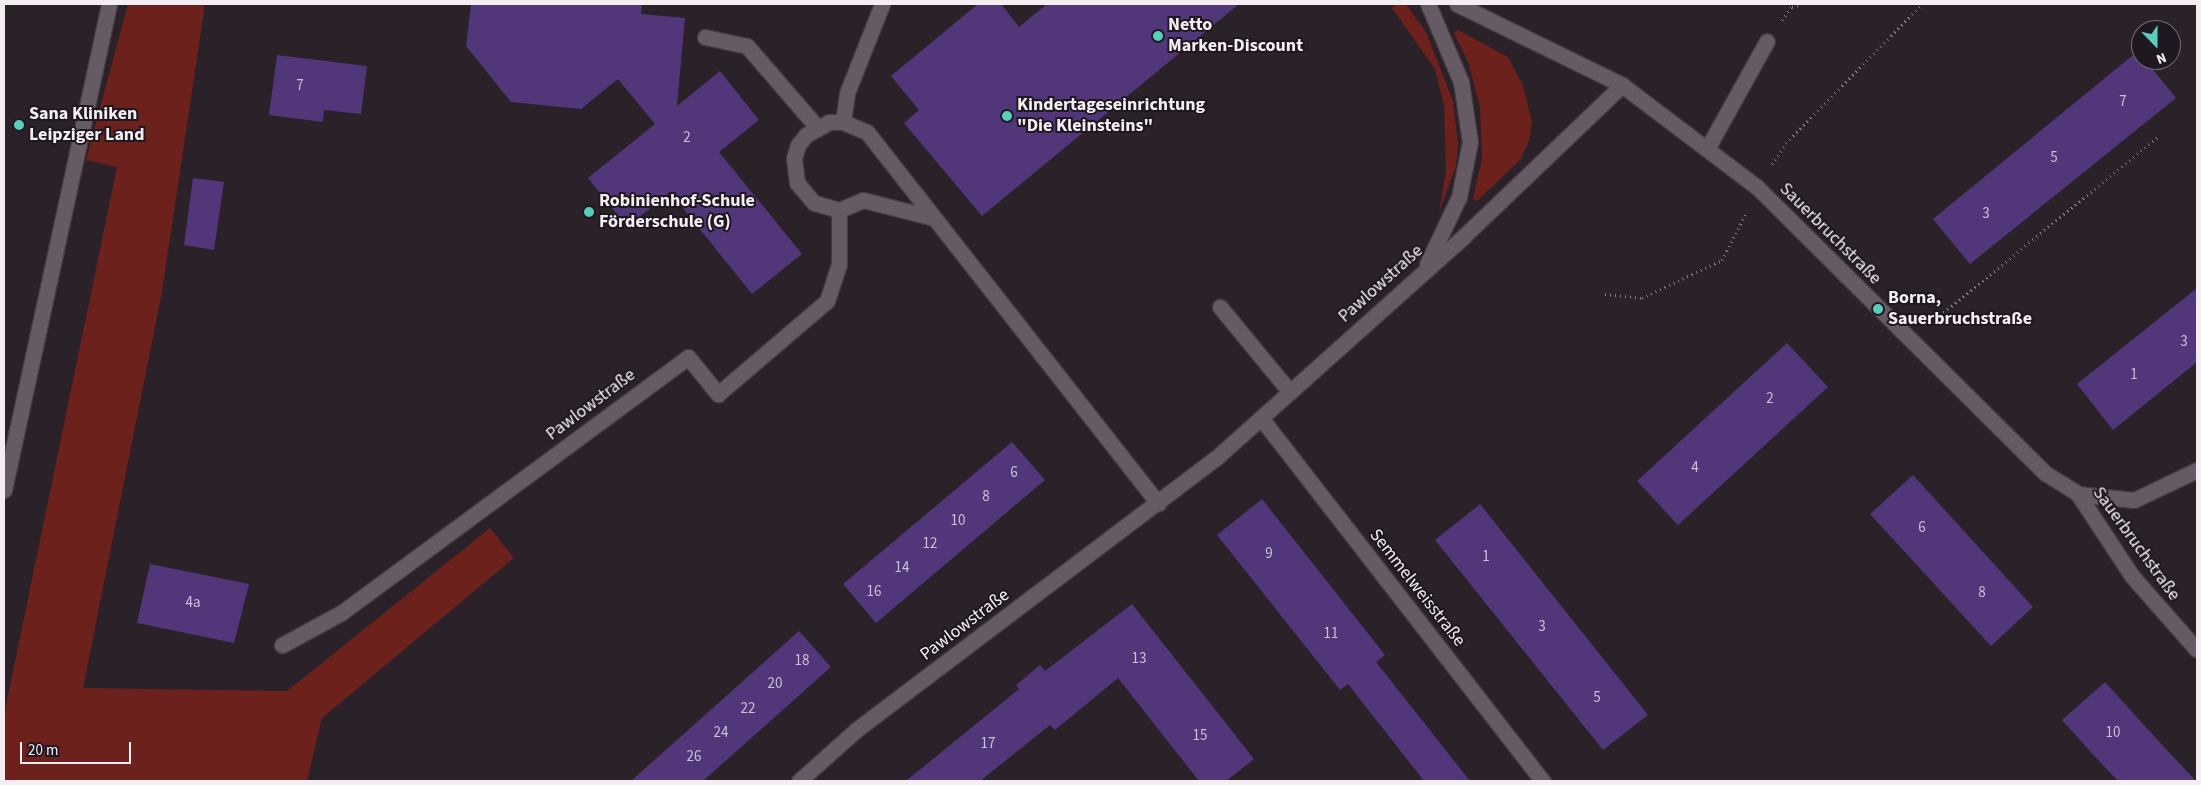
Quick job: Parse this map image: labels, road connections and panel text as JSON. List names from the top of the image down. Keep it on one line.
{"streets":{"street":["Sauerbruchstraße","Pawlowstraße","Semmelweisstraße"]},"crossings":[["Sauerbruchstraße","Pawlowstraße"],["Pawlowstraße","Semmelweisstraße"]],"places":["Netto Marken-Discount","Kindertageseinrichtung \"Die Kleinsteins\"","Sana Kliniken Leipziger Land","Robinienhof-Schule Förderschule (G)","Borna, Sauerbruchstraße"],"house_numbers":["7","7","2","5","3","3","1","2","4","6","8","10","6","12","9","1","14","16","8","4a","3","11","13","18","20","5","22","24","10","15","17","26"],"scale_bar":"20 m","north":"bottom"}
